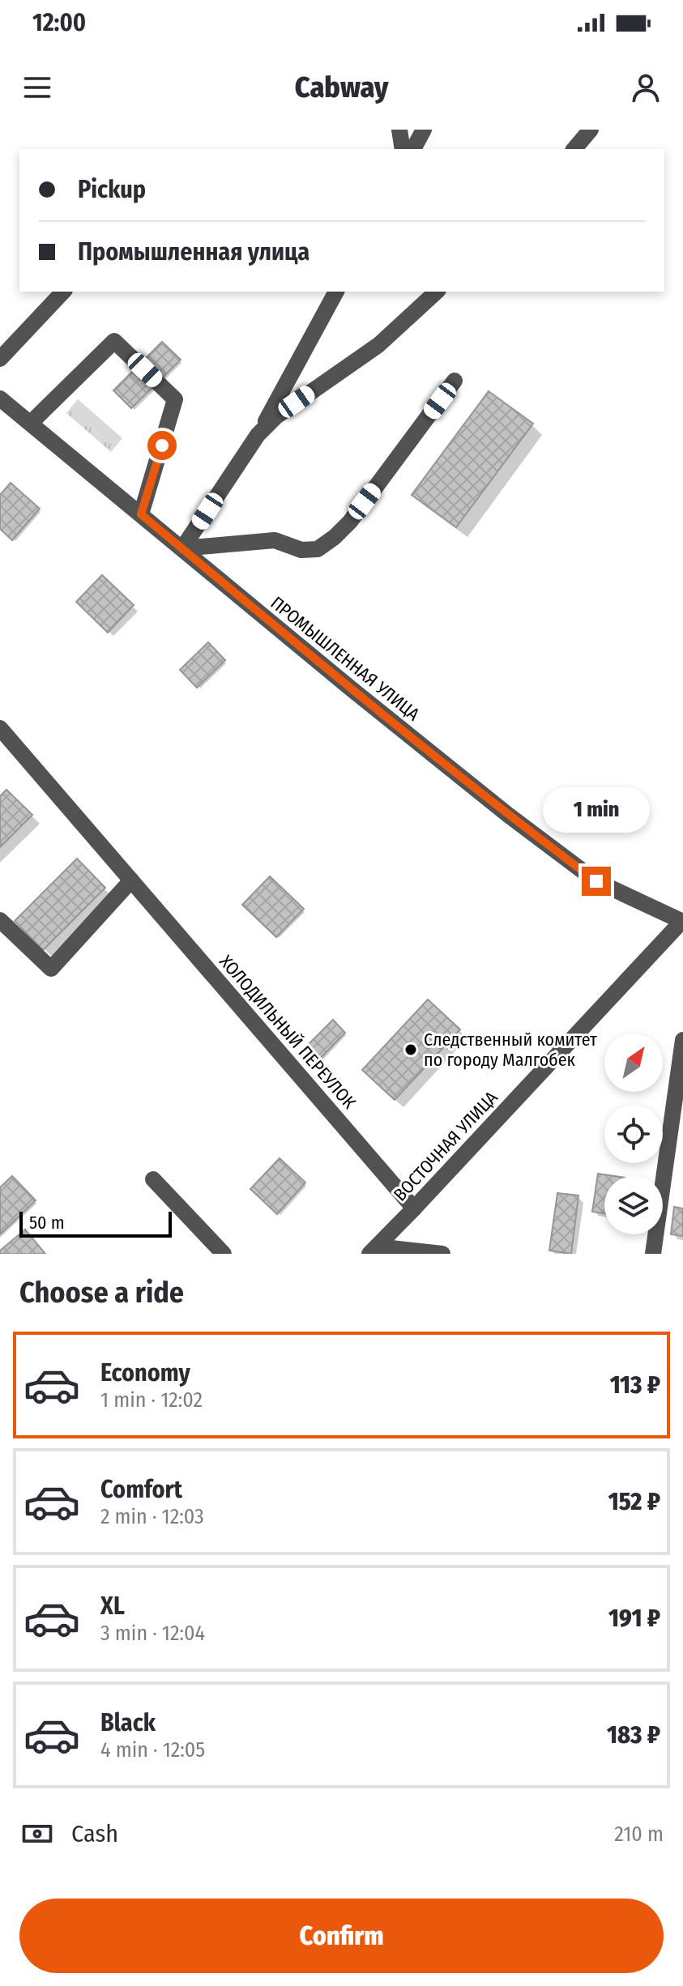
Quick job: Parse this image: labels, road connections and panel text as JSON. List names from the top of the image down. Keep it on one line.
{"streets":{"street":["ПРОМЫШЛЕННАЯ УЛИЦА","ХОЛОДИЛЬНЫЙ ПЕРЕУЛОК","ВОСТОЧНАЯ УЛИЦА"]},"crossings":[["ПРОМЫШЛЕННАЯ УЛИЦА","ВОСТОЧНАЯ УЛИЦА"],["ХОЛОДИЛЬНЫЙ ПЕРЕУЛОК","ВОСТОЧНАЯ УЛИЦА"]],"places":["Следственный комитет по городу Малгобек"],"scale_bar":"50 m","north":"top right","page":{"status":"12:00","header":"Cabway","banner":["Pickup","Промышленная улица"],"bubble":"1 min","scale":"50 m","heading":"Choose a ride","list":[{"name":"Economy","note":"1 min · 12:02","value":"113 ₽"},{"name":"Comfort","note":"2 min · 12:03","value":"152 ₽"},{"name":"XL","note":"3 min · 12:04","value":"191 ₽"},{"name":"Black","note":"4 min · 12:05","value":"183 ₽"}],"pay":["Cash","210 m"],"buttons":"Confirm"}}
